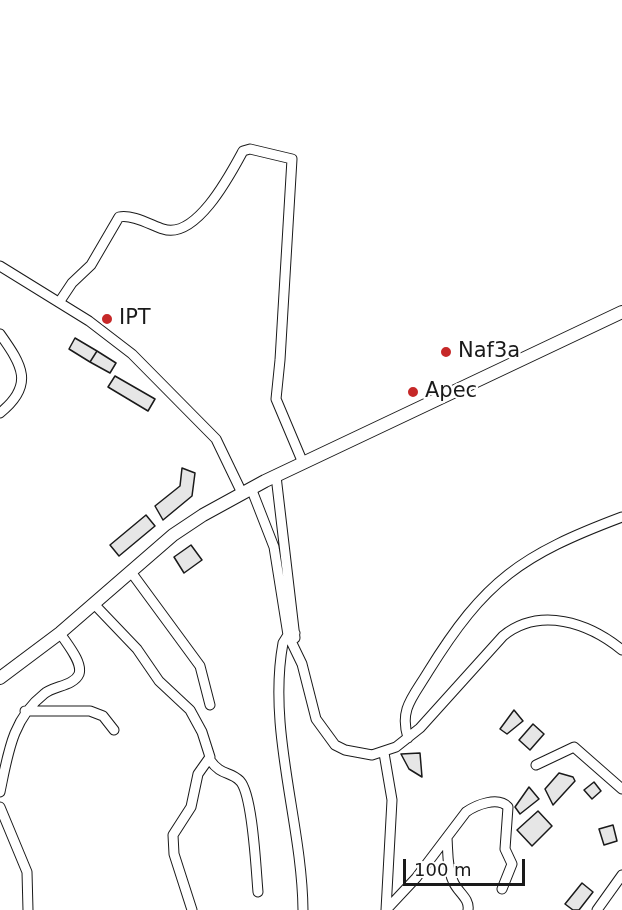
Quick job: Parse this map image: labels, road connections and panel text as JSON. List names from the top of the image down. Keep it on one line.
{"places":["IPT","Naf3a","Apec"],"scale_bar":"100 m"}
